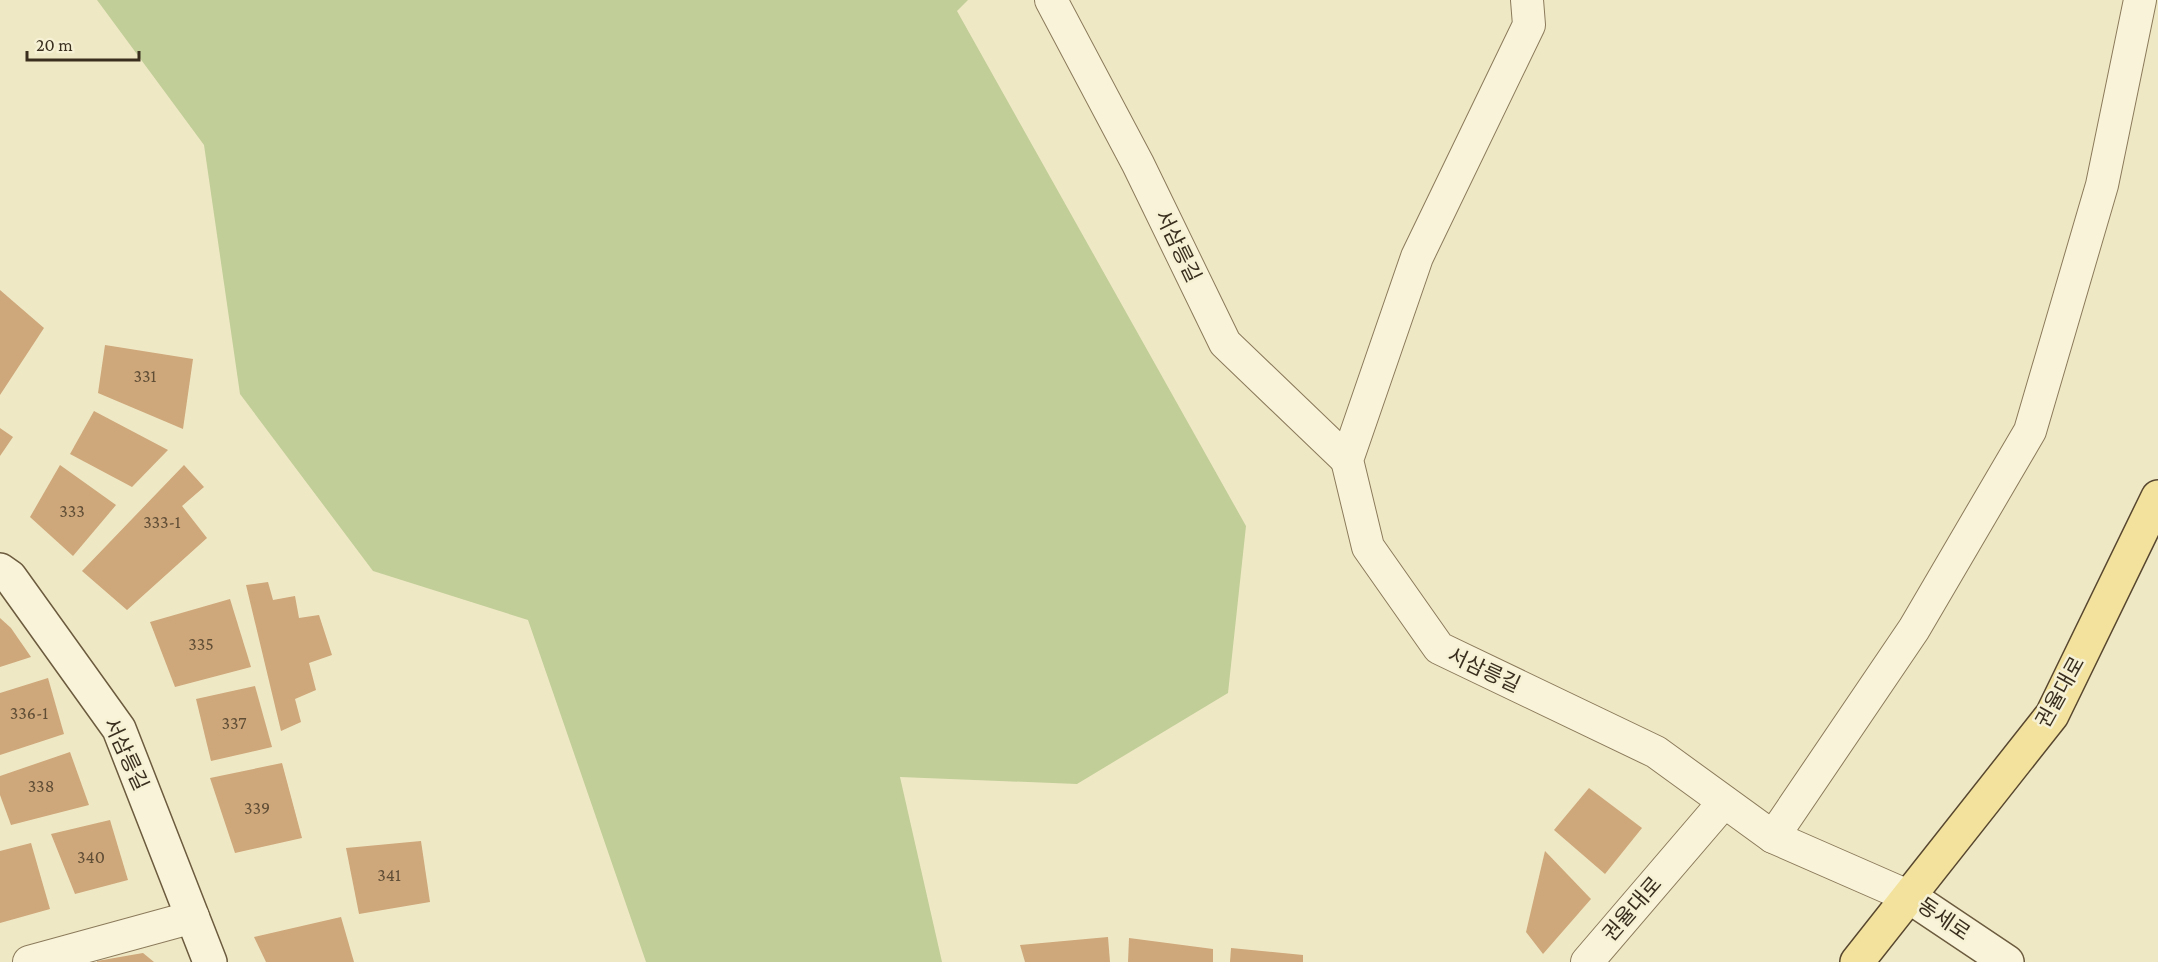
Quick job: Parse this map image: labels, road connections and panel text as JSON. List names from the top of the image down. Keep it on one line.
{"streets":{"main road":["권율대로"],"street":["서삼릉길","동세로"]},"crossings":[["서삼릉길","권율대로"],["권율대로","동세로"]],"house_numbers":["331","333","333-1","335","336-1","337","338","339","340","341"],"scale_bar":"20 m"}
